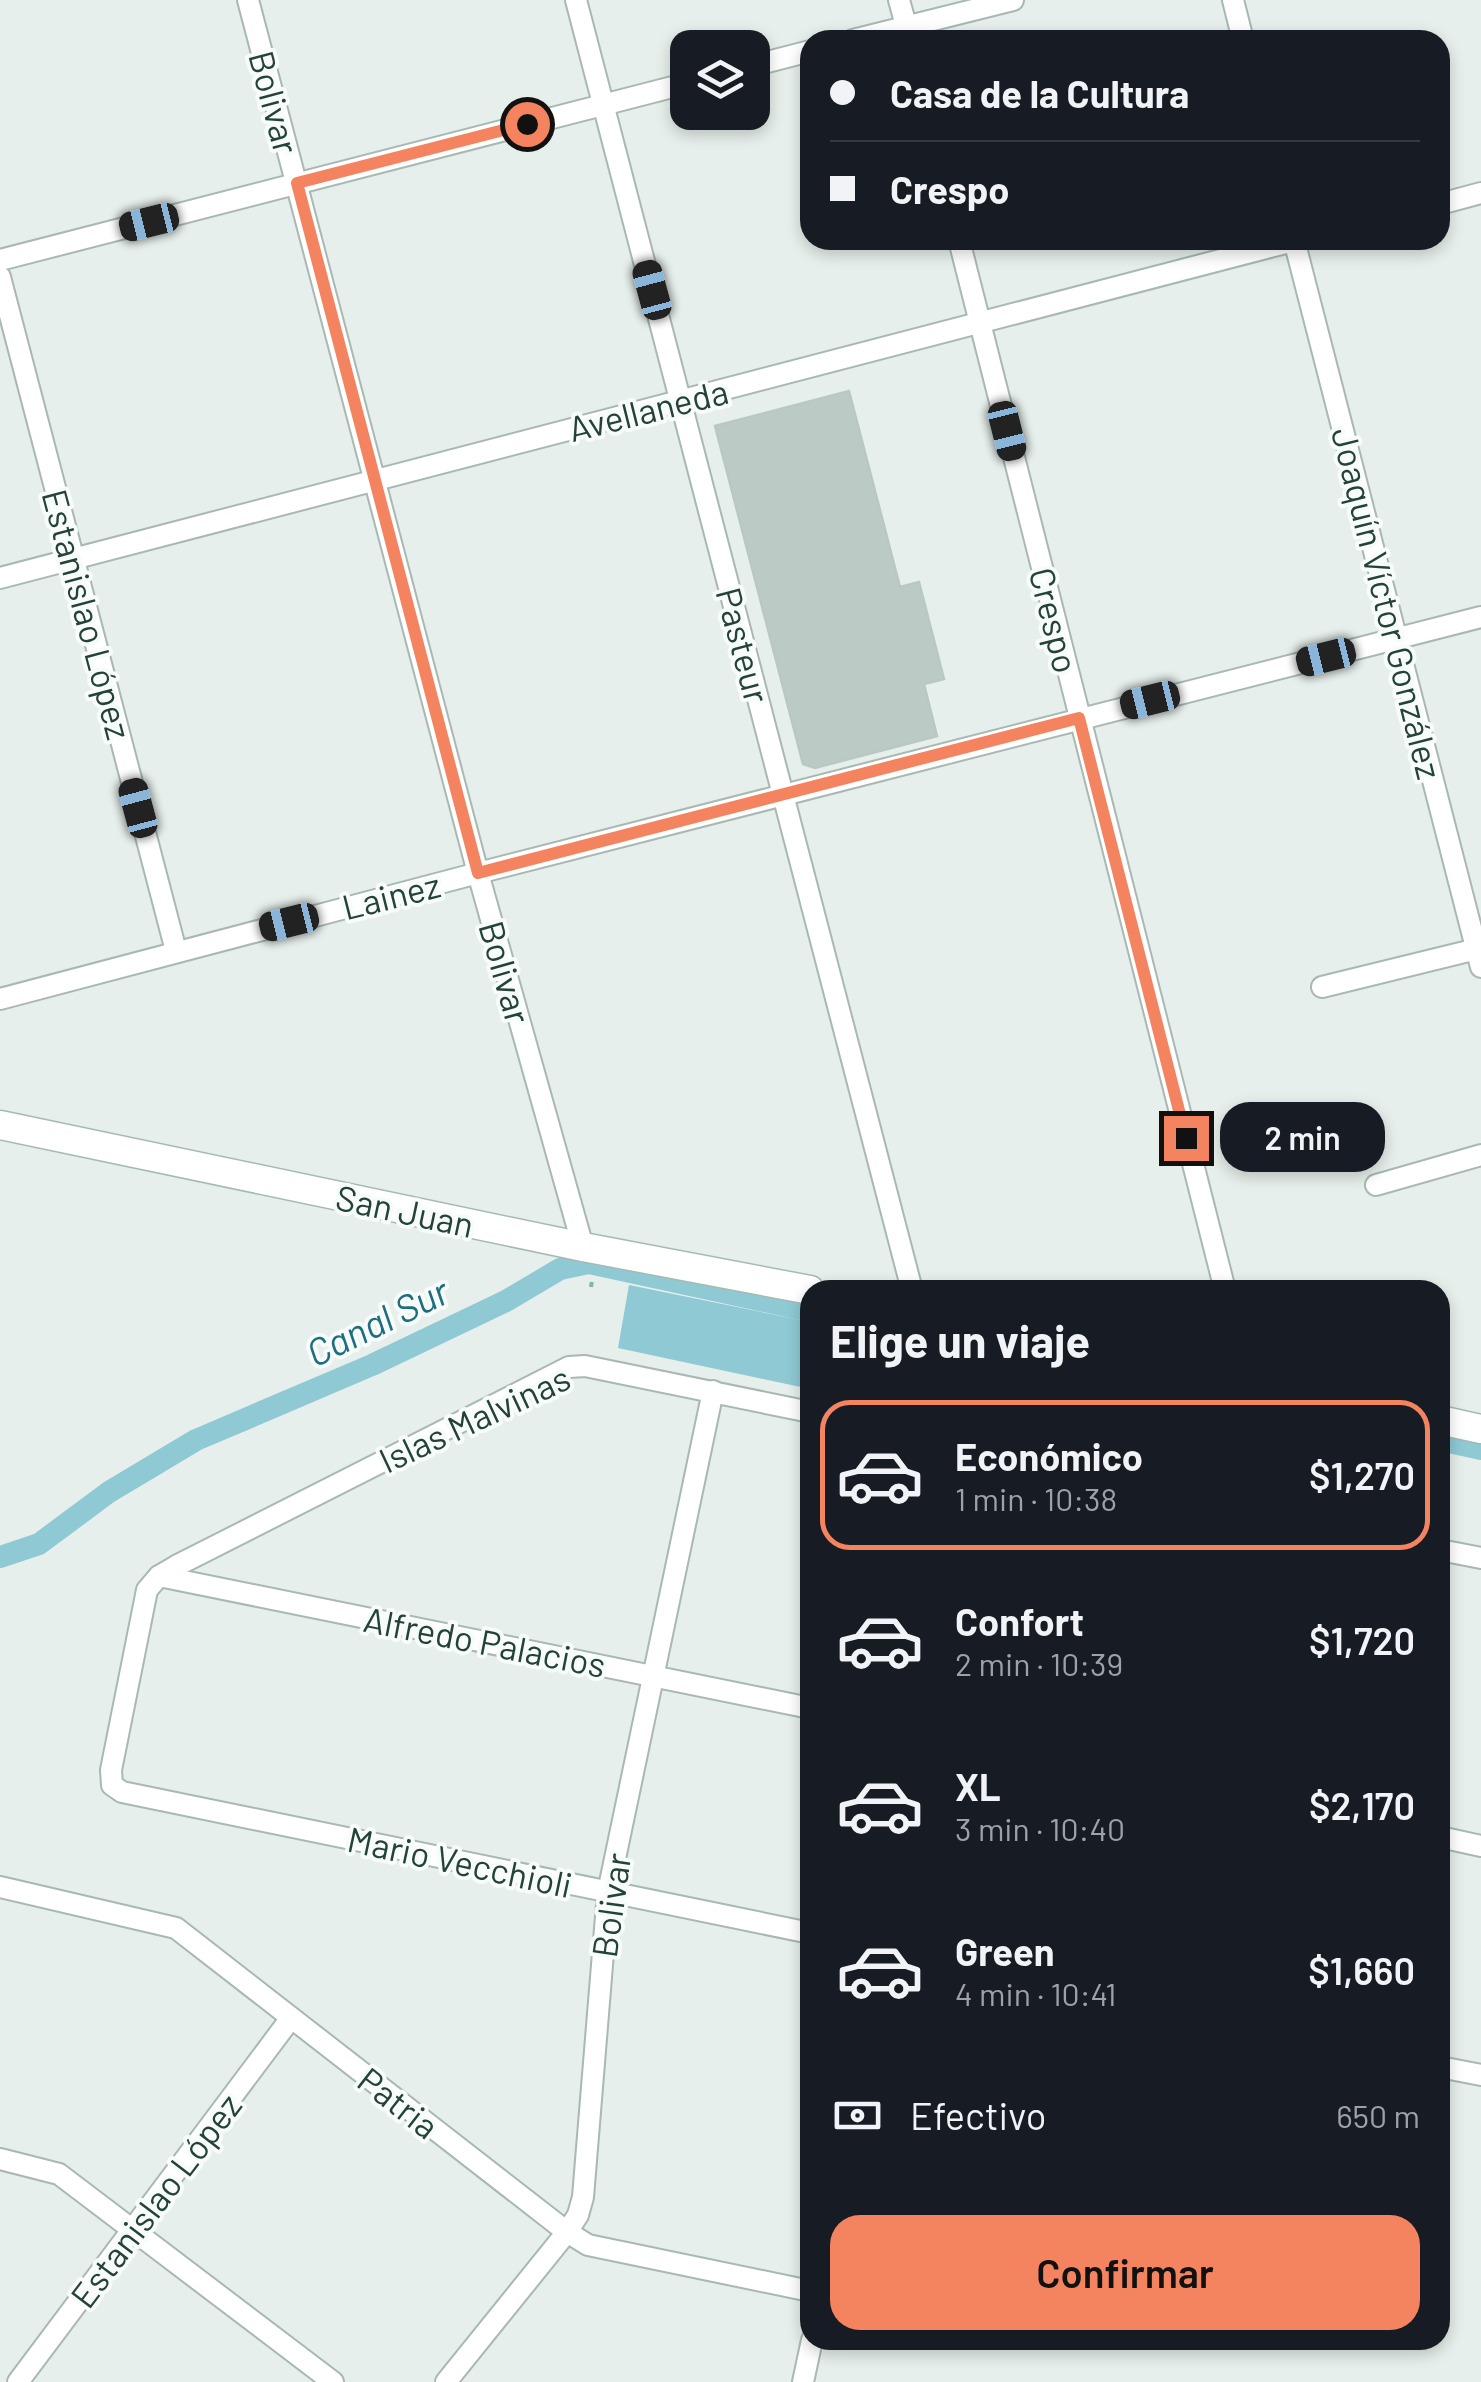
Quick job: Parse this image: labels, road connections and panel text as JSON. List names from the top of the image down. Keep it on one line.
{"streets":{"street":["Bolivar","Avellaneda","Joaquín Víctor González","Estanislao López","Crespo","Pasteur","Lainez","San Juan","Islas Malvinas","Alfredo Palacios","Mario Vecchioli","Patria"]},"crossings":[["Bolivar","Avellaneda"],["Bolivar","Lainez"],["Bolivar","San Juan"],["Bolivar","Islas Malvinas"],["Bolivar","Alfredo Palacios"],["Bolivar","Mario Vecchioli"],["Bolivar","Patria"],["Avellaneda","Estanislao López"],["Avellaneda","Crespo"],["Avellaneda","Pasteur"],["Joaquín Víctor González","Lainez"],["Estanislao López","Lainez"],["Estanislao López","Patria"],["Crespo","Lainez"],["Pasteur","Lainez"],["Islas Malvinas","Alfredo Palacios"],["Islas Malvinas","Mario Vecchioli"],["Alfredo Palacios","Mario Vecchioli"]],"water":["Canal Sur"],"page":{"banner":["Casa de la Cultura","Crespo"],"bubble":"2 min","heading":"Elige un viaje","list":[{"name":"Económico","note":"1 min · 10:38","value":"$1,270"},{"name":"Confort","note":"2 min · 10:39","value":"$1,720"},{"name":"XL","note":"3 min · 10:40","value":"$2,170"},{"name":"Green","note":"4 min · 10:41","value":"$1,660"}],"pay":["Efectivo","650 m"],"buttons":"Confirmar"}}
